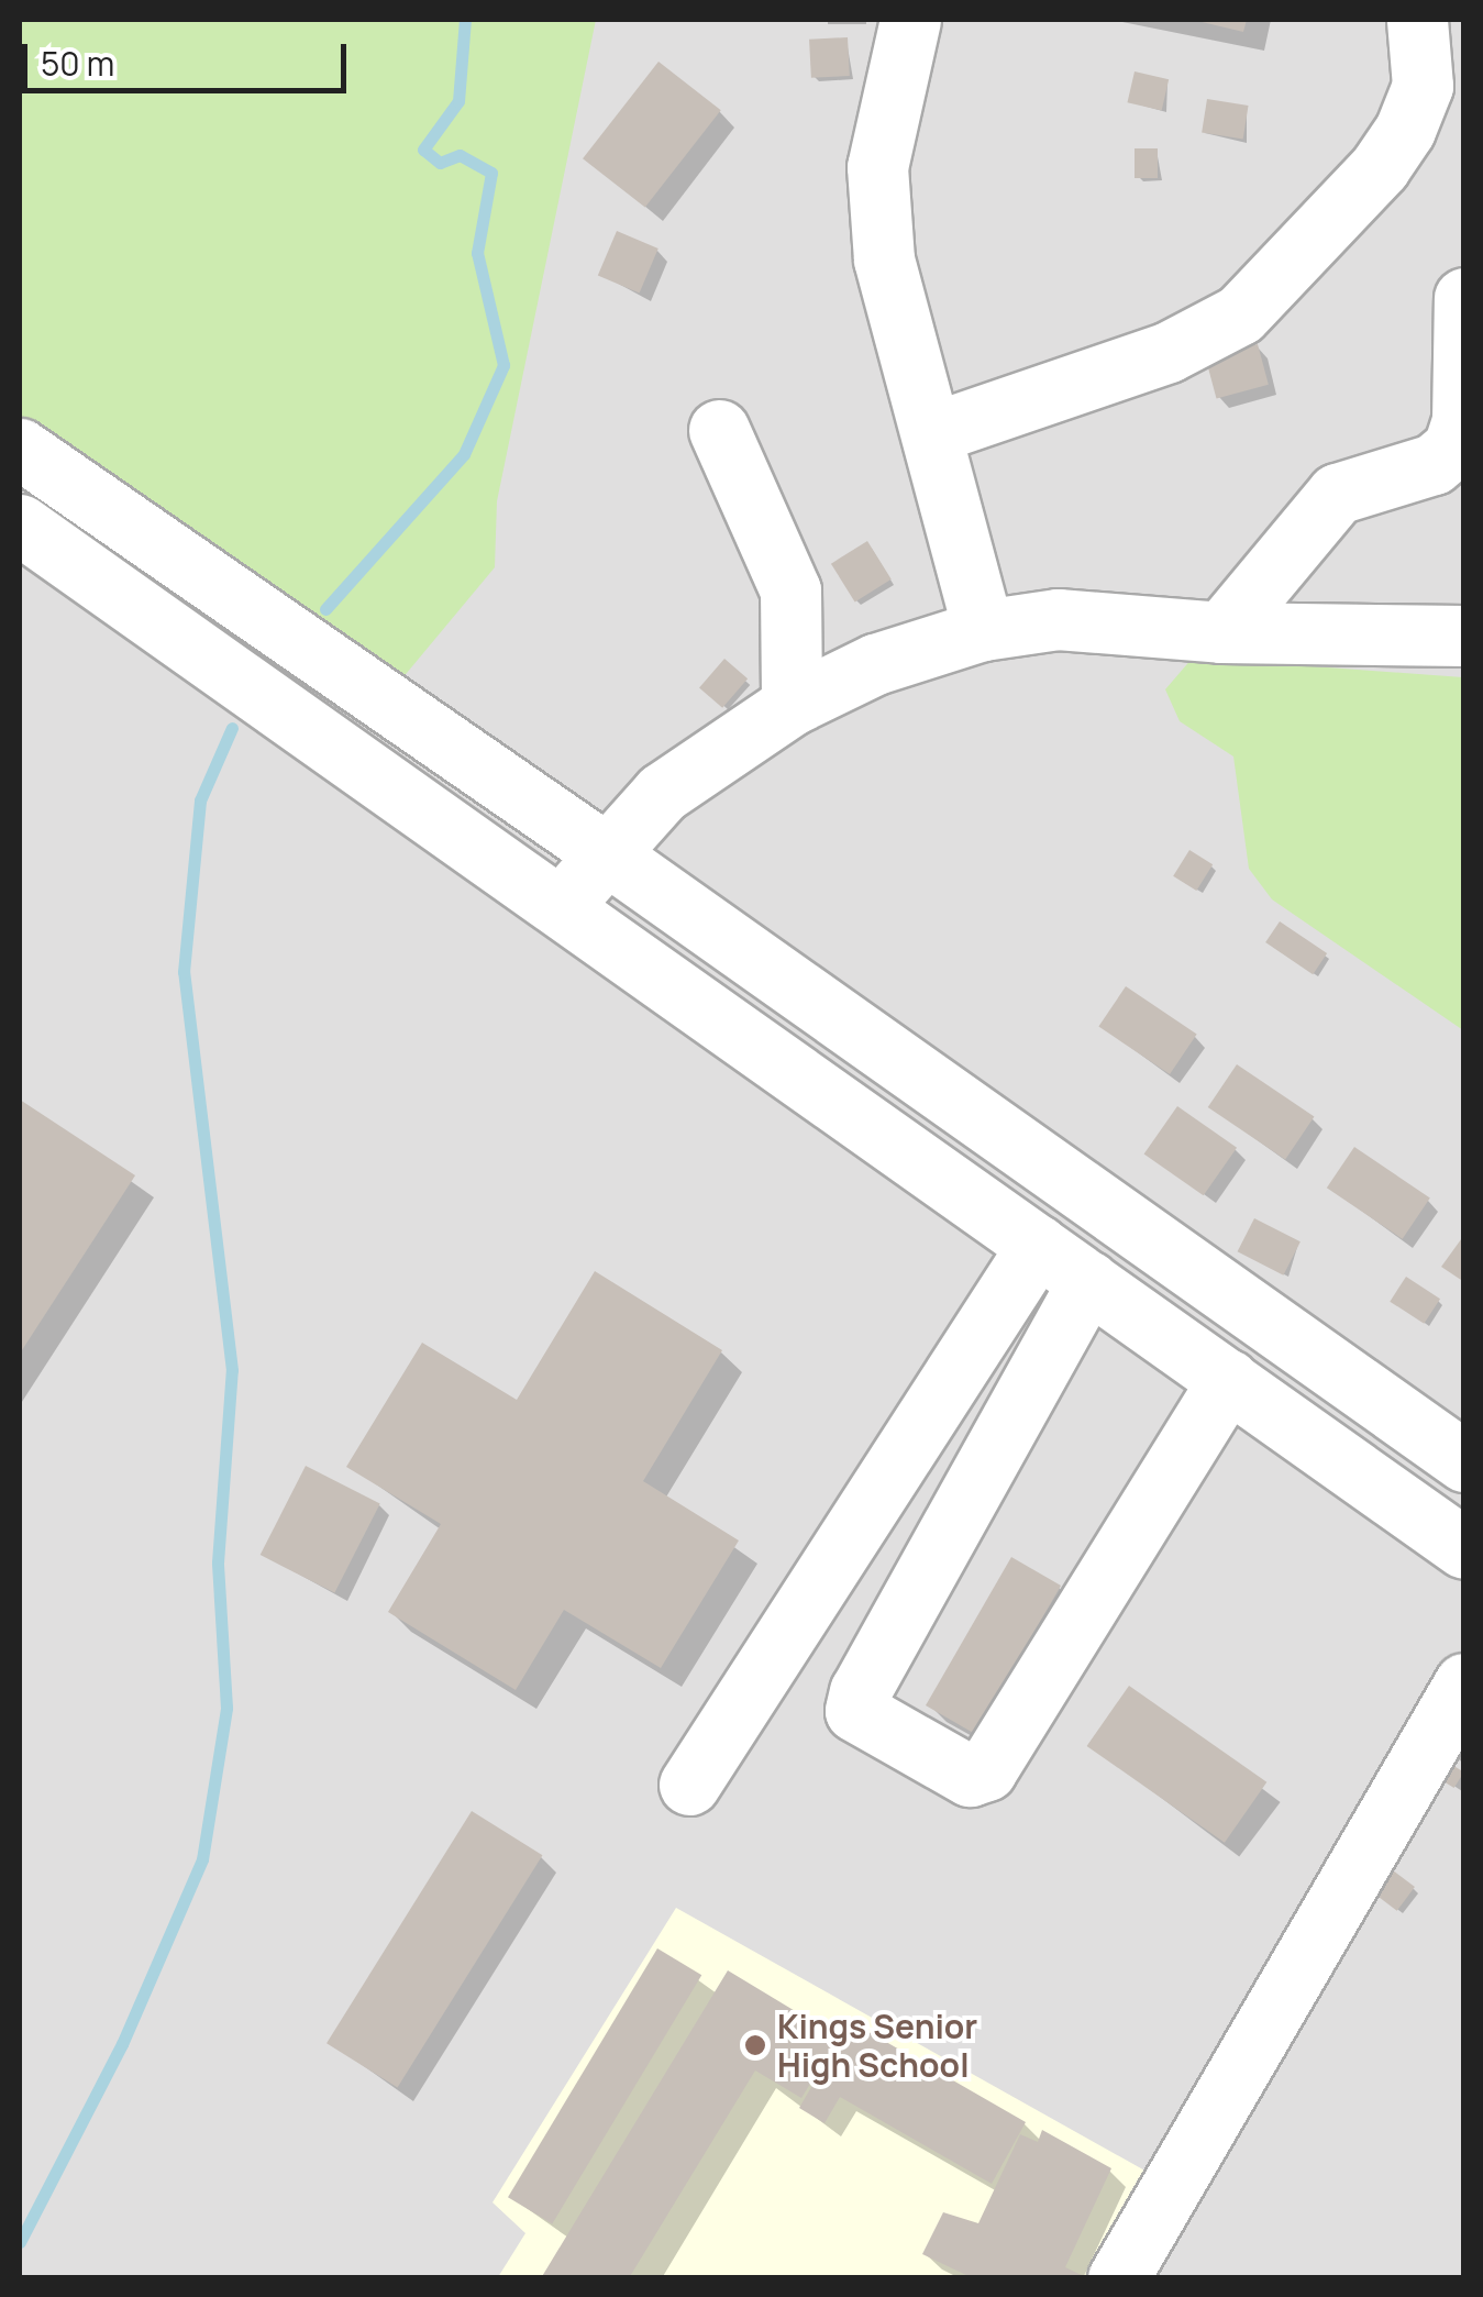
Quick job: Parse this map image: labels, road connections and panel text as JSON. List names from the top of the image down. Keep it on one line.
{"places":["Kings Senior High School"],"scale_bar":"50 m"}
